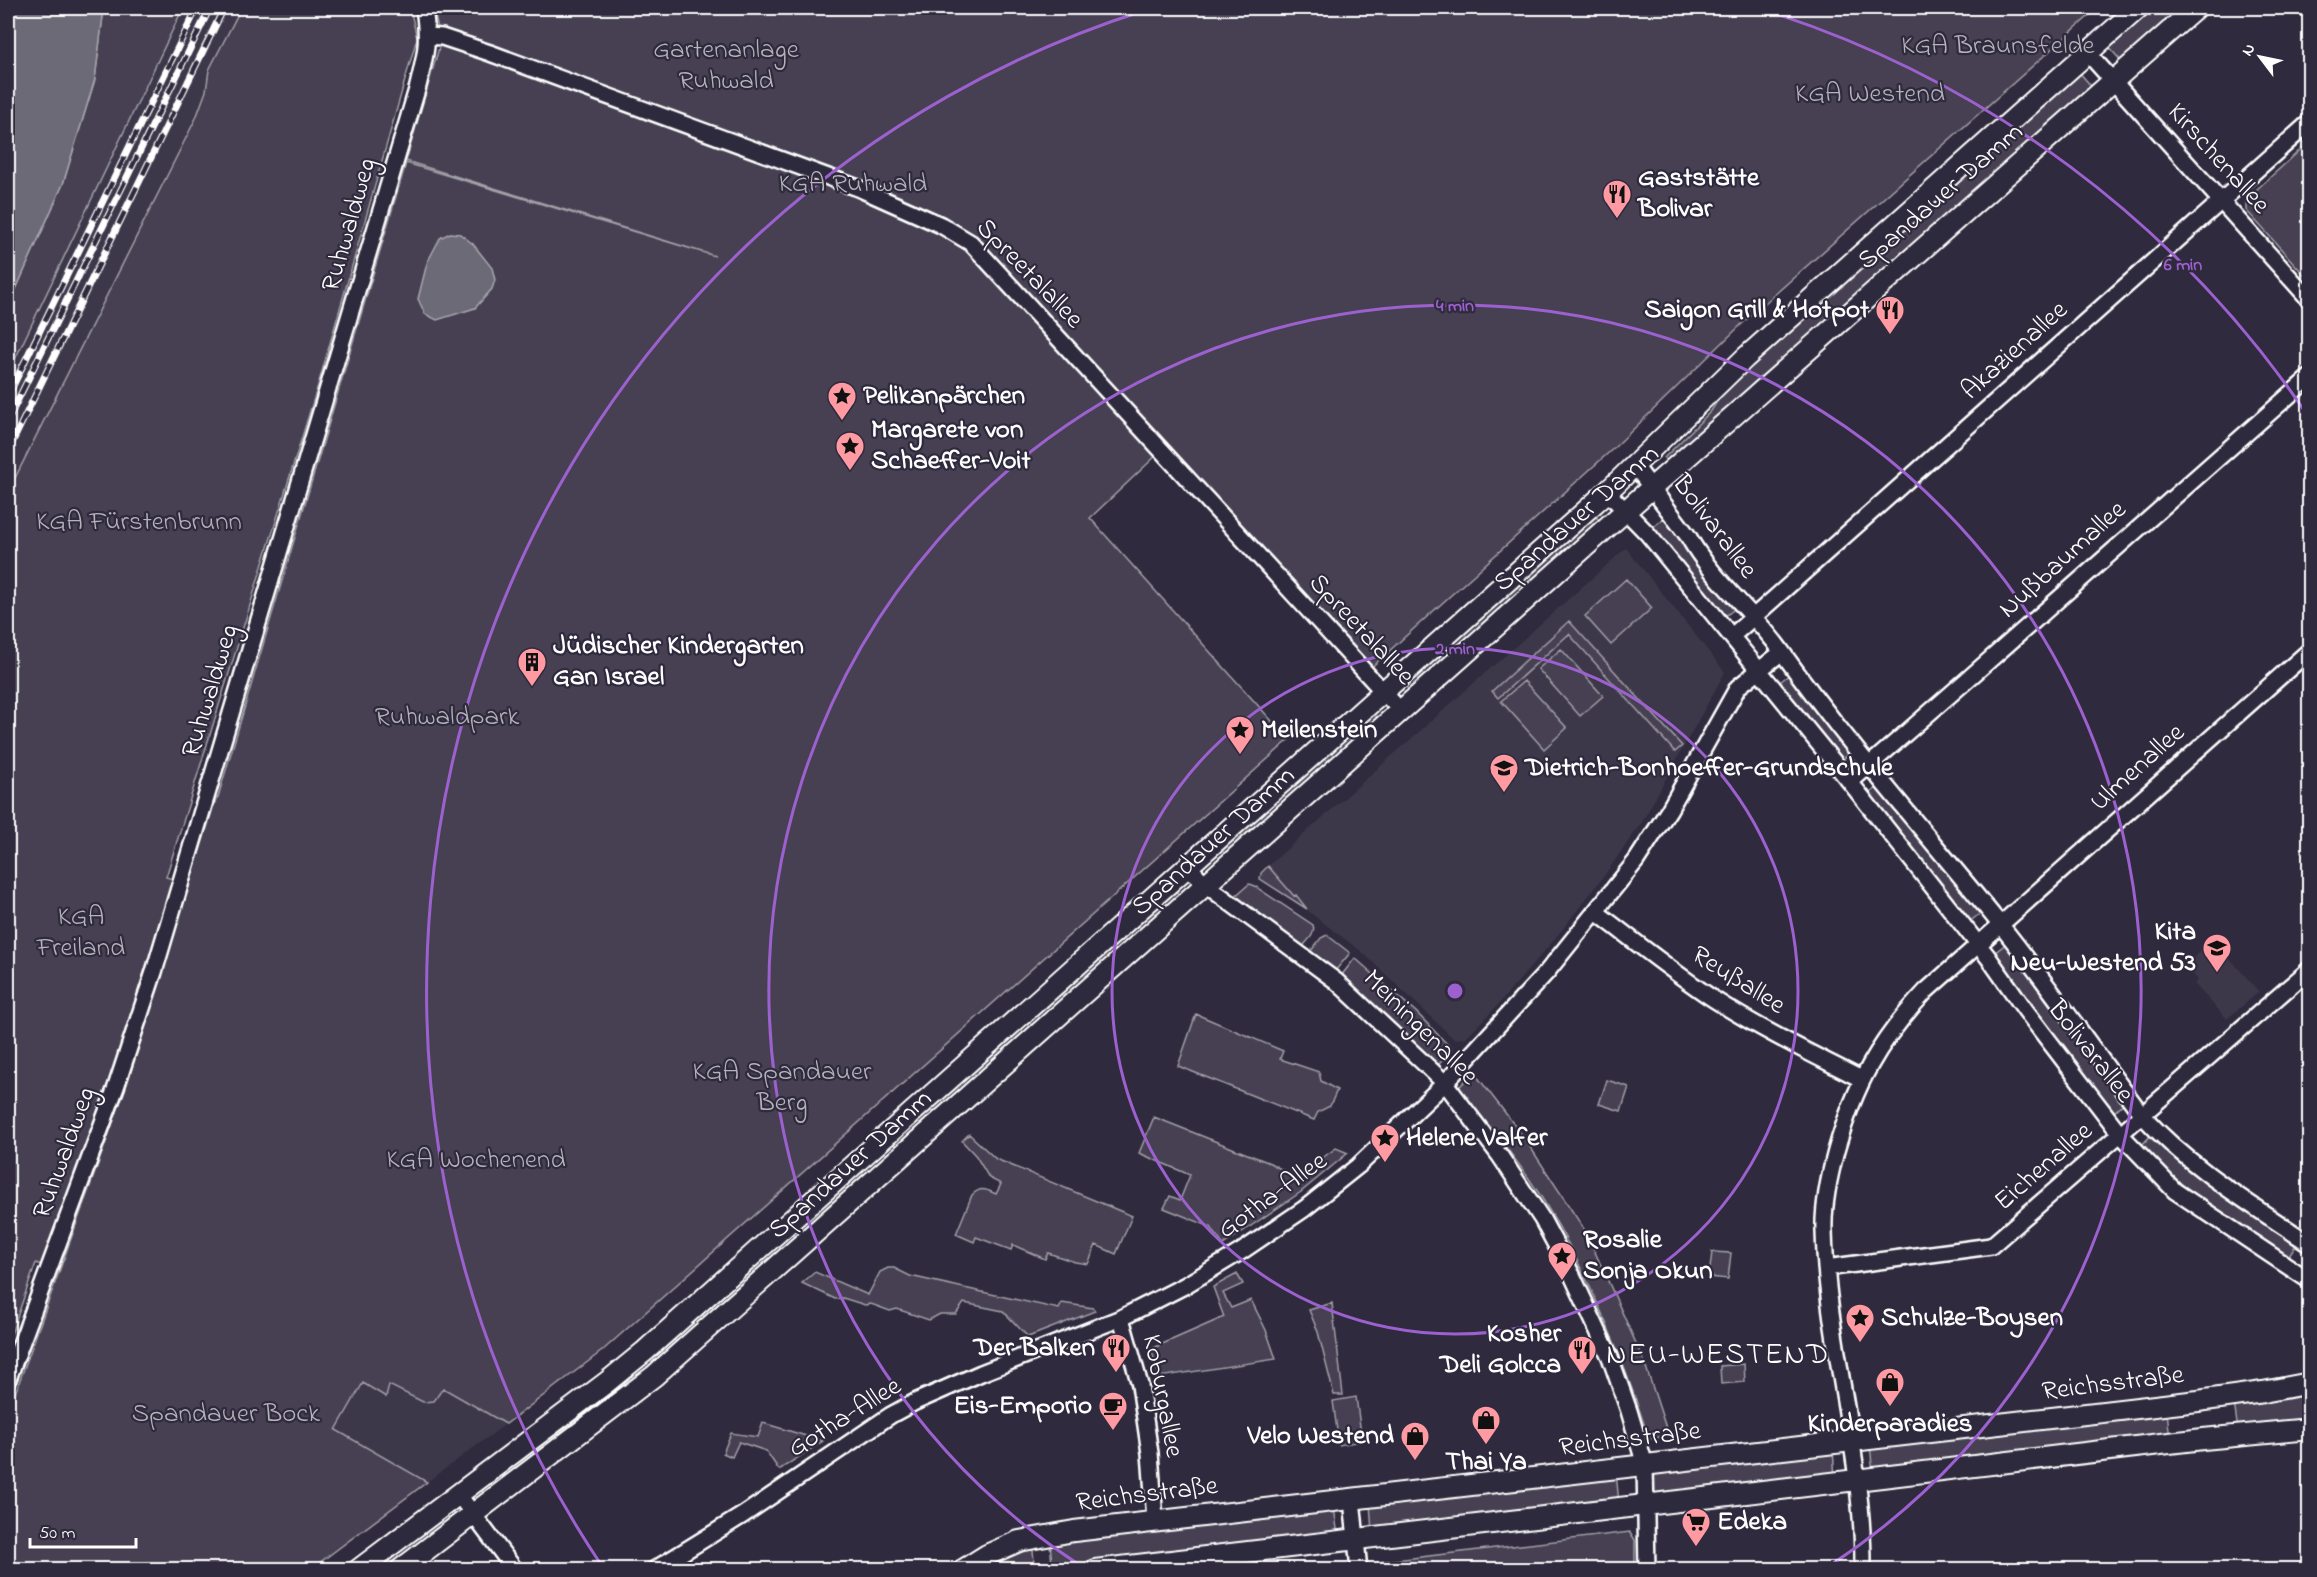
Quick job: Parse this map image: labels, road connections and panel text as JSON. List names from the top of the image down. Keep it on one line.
{"streets":{"main road":["Spandauer Damm","Reichsstraße"],"street":["Kirschenallee","Ruhwaldweg","Spreetalallee","Akazienallee","Bolivarallee","Nußbaumallee","Ulmenallee","Reußallee","Meiningenallee","Eichenallee","Gotha-Allee","Koburgallee"]},"crossings":[["Kirschenallee","Spandauer Damm"],["Kirschenallee","Akazienallee"],["Spandauer Damm","Spreetalallee"],["Spandauer Damm","Bolivarallee"],["Spandauer Damm","Meiningenallee"],["Ruhwaldweg","Spreetalallee"],["Akazienallee","Bolivarallee"],["Bolivarallee","Nußbaumallee"],["Bolivarallee","Ulmenallee"],["Bolivarallee","Eichenallee"],["Bolivarallee","Gotha-Allee"],["Ulmenallee","Reußallee"],["Ulmenallee","Eichenallee"],["Ulmenallee","Reichsstraße"],["Reußallee","Gotha-Allee"],["Meiningenallee","Gotha-Allee"],["Meiningenallee","Reichsstraße"],["Gotha-Allee","Koburgallee"],["Reichsstraße","Koburgallee"]],"districts":["NEU-WESTEND"],"parks":["KGA Braunsfelde","Gartenanlage Ruhwald","KGA Westend","KGA Ruhwald","KGA Fürstenbrunn","Ruhwaldpark","KGA Freiland","KGA Spandauer Berg","KGA Wochenend","Spandauer Bock"],"places":{"restaurant":["Gaststätte Bolivar","Saigon Grill & Hotpot","Der Balken","Kosher Deli Golcca"],"place":["Pelikanpärchen","Margarete von Schaeffer-Voit","Meilenstein","Helene Valfer","Rosalie Sonja Okun","Schulze-Boysen"],"building":["Jüdischer Kindergarten Gan Israel"],"school or university":["Dietrich-Bonhoeffer-Grundschule","Kita Neu-Westend 53"],"shop":["Kinderparadies","Thai Ya","Velo Westend"],"cafe":["Eis-Emporio"],"supermarket":["Edeka"]},"scale_bar":"50 m","north":"top left","rings":["6 min","4 min","2 min"]}
